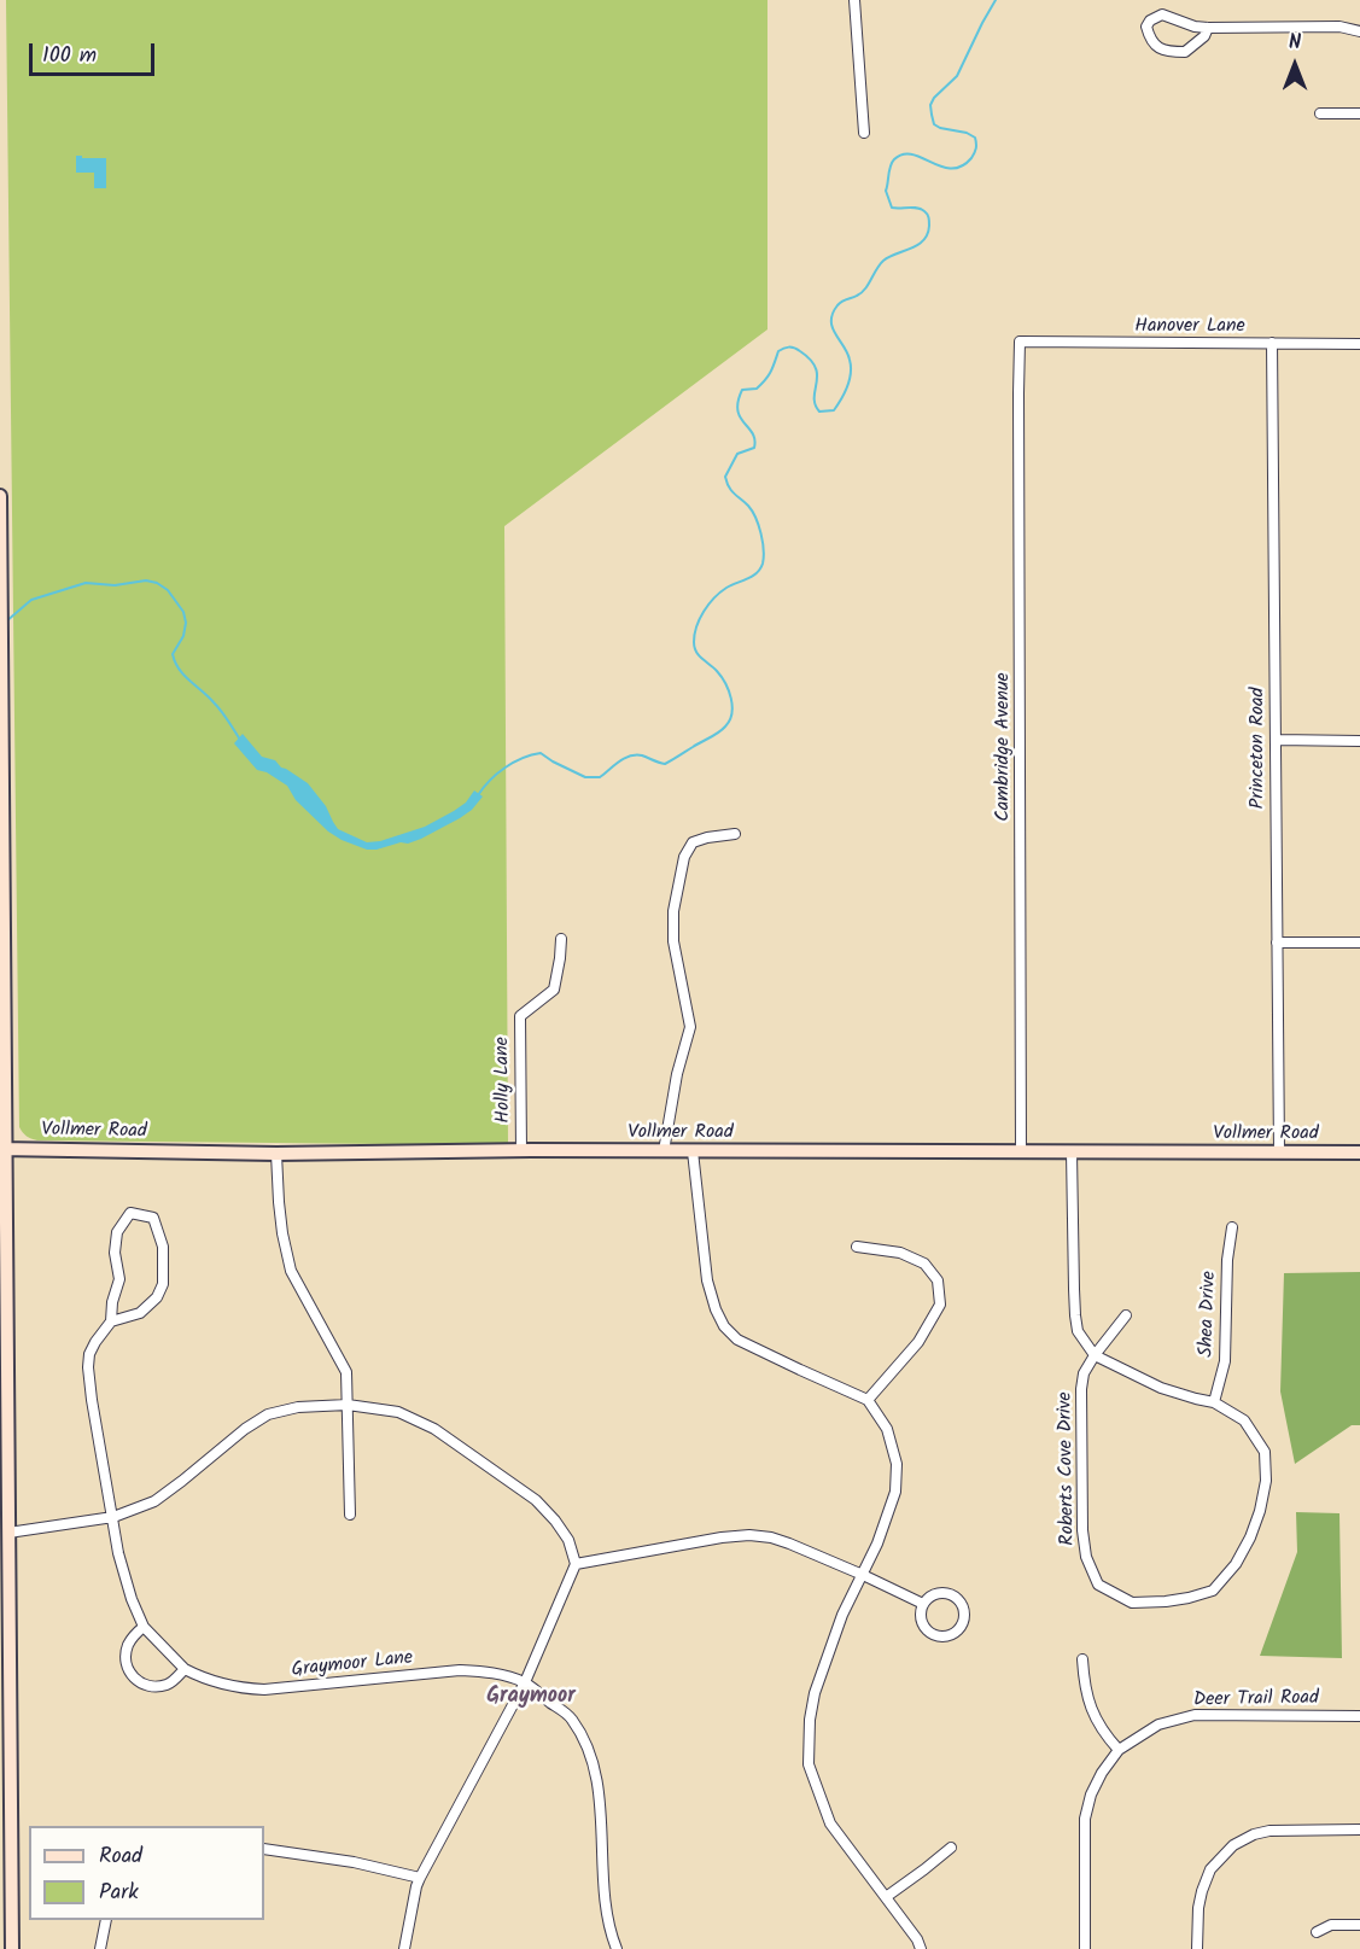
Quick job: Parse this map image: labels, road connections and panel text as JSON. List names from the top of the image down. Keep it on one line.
{"streets":{"main road":["Vollmer Road"],"street":["Hanover Lane","Cambridge Avenue","Princeton Road","Holly Lane","Shea Drive","Roberts Cove Drive","Graymoor Lane","Deer Trail Road"]},"crossings":[["Hanover Lane","Cambridge Avenue"],["Hanover Lane","Princeton Road"],["Cambridge Avenue","Vollmer Road"],["Princeton Road","Vollmer Road"],["Holly Lane","Vollmer Road"],["Shea Drive","Roberts Cove Drive"]],"districts":["Graymoor"],"legend":["Road","Park"],"scale_bar":"100 m","north":"top"}
